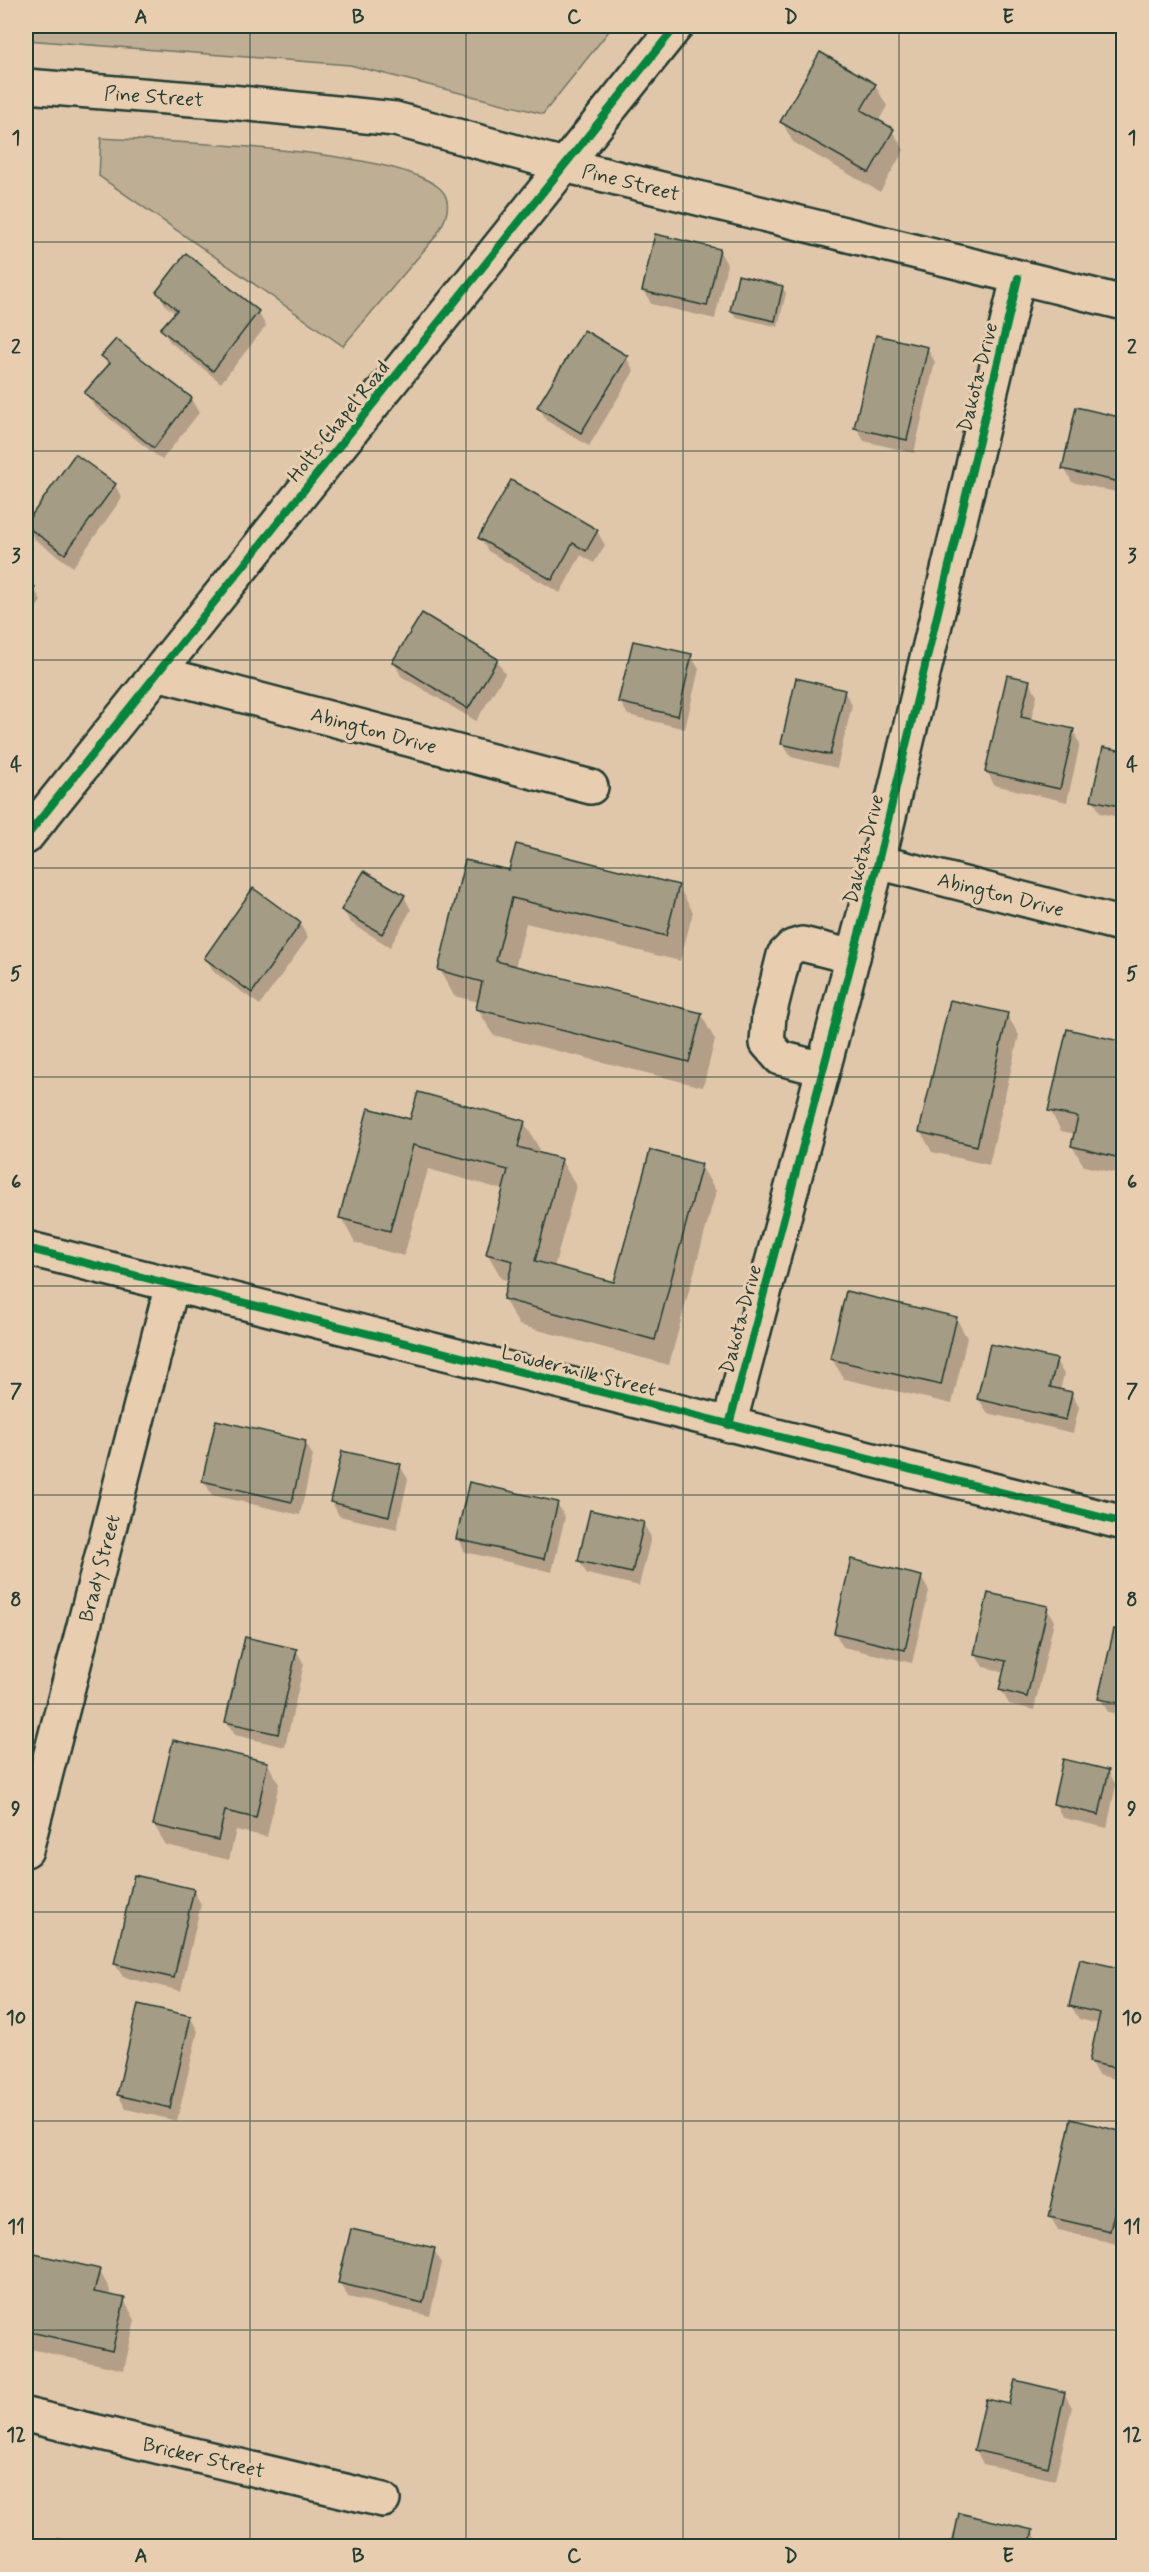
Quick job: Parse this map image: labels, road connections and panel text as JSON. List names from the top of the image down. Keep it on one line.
{"streets":{"street":["Pine Street","Dakota Drive","Holts Chapel Road","Abington Drive","Lowdermilk Street","Brady Street","Bricker Street"]},"crossings":[["Pine Street","Dakota Drive"],["Pine Street","Holts Chapel Road"],["Dakota Drive","Abington Drive"],["Dakota Drive","Lowdermilk Street"],["Holts Chapel Road","Abington Drive"],["Lowdermilk Street","Brady Street"]],"grid":{"columns":["A","B","C","D","E"],"rows":["1","2","3","4","5","6","7","8","9","10","11","12"]}}
